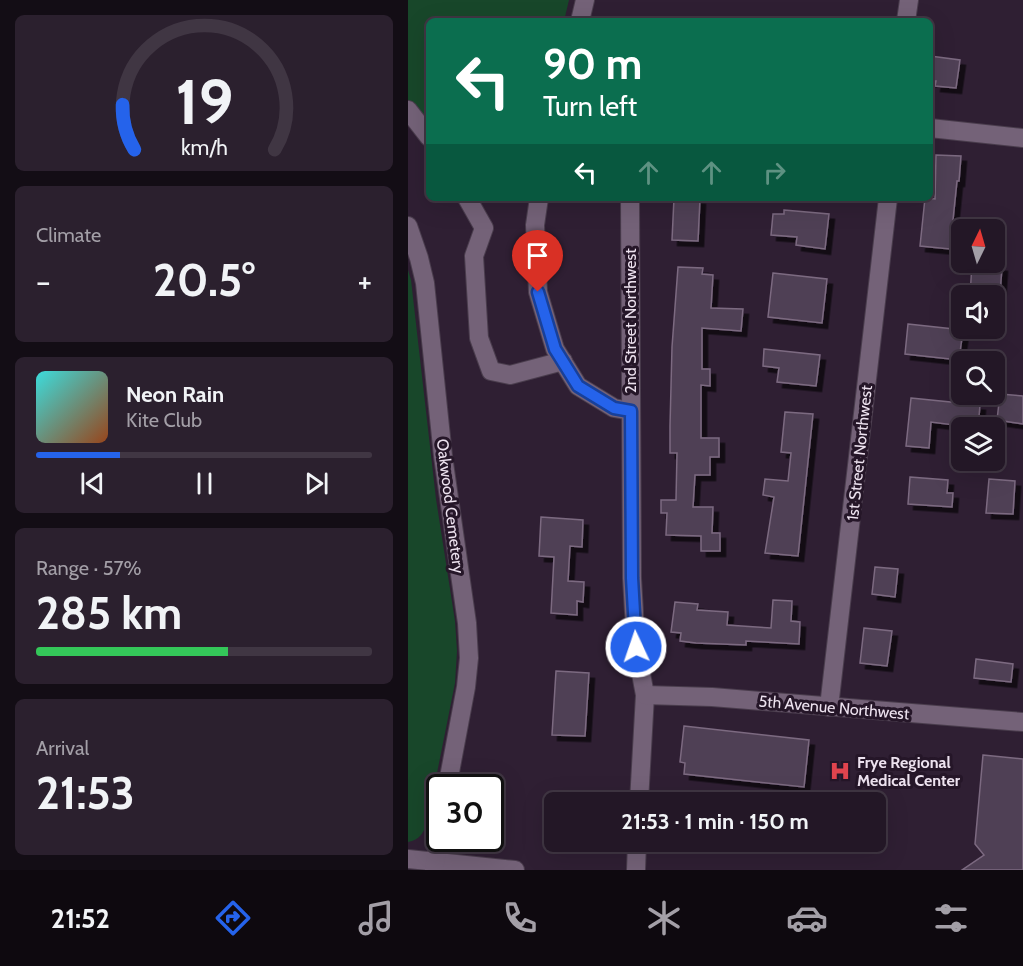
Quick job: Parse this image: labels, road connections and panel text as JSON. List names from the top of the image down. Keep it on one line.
{"streets":{"street":["2nd Street Northwest","1st Street Northwest","Oakwood Cemetery","5th Avenue Northwest"]},"crossings":[["2nd Street Northwest","5th Avenue Northwest"],["1st Street Northwest","5th Avenue Northwest"]],"places":{"hospital":["Frye Regional Medical Center"]},"north":"top","page":{"turn":["90 m","Turn left"],"tile":["Climate",["Range · 57%","285 km"],["Arrival","21:53"]],"heat":["−","20.5°","+"],"song":["Neon Rain","Kite Club"],"limit":"30","trip":"21:53 · 1 min · 150 m","tabs":"21:52","gauge":["19","km/h"]}}
